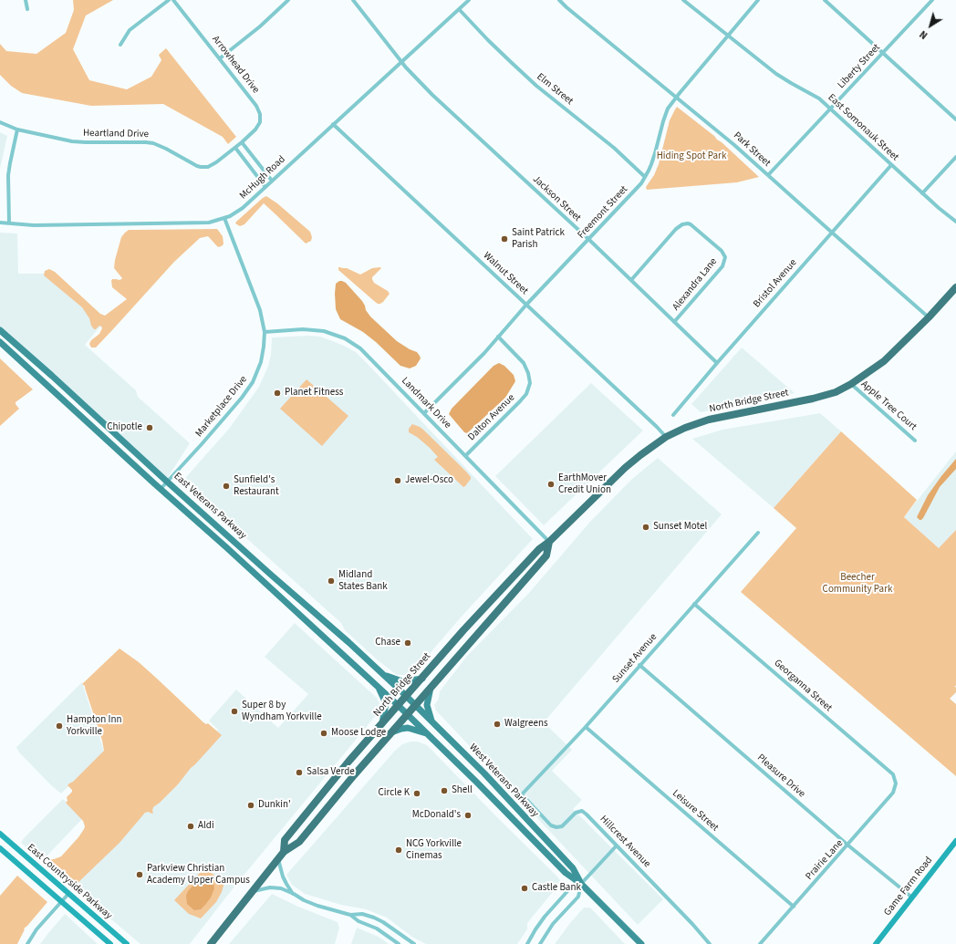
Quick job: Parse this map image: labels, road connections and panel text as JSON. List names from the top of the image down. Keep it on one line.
{"streets":{"highway":["North Bridge Street"],"main road":["East Veterans Parkway","West Veterans Parkway"],"street":["Arrowhead Drive","Liberty Street","Elm Street","East Somonauk Street","Heartland Drive","Park Street","McHugh Road","Jackson Street","Freemont Street","Walnut Street","Bristol Avenue","Alexandra Lane","Landmark Drive","Apple Tree Court","Marketplace Drive","Dalton Avenue","Sunset Avenue","Georganna Street","Pleasure Drive","Leisure Street","Hillcrest Avenue","Prairie Lane","East Countryside Parkway","Game Farm Road"]},"crossings":[["Arrowhead Drive","Heartland Drive"],["Liberty Street","East Somonauk Street"],["Liberty Street","Park Street"],["Elm Street","McHugh Road"],["Elm Street","Freemont Street"],["East Somonauk Street","Freemont Street"],["East Somonauk Street","Bristol Avenue"],["Park Street","Freemont Street"],["Park Street","Bristol Avenue"],["Park Street","North Bridge Street"],["McHugh Road","Jackson Street"],["McHugh Road","Walnut Street"],["McHugh Road","Marketplace Drive"],["Jackson Street","Freemont Street"],["Jackson Street","Bristol Avenue"],["Jackson Street","Alexandra Lane"],["Freemont Street","Walnut Street"],["Freemont Street","Landmark Drive"],["Freemont Street","Dalton Avenue"],["Walnut Street","North Bridge Street"],["North Bridge Street","Landmark Drive"],["North Bridge Street","Apple Tree Court"],["North Bridge Street","East Veterans Parkway"],["North Bridge Street","West Veterans Parkway"],["Landmark Drive","Marketplace Drive"],["Landmark Drive","Dalton Avenue"],["Marketplace Drive","East Veterans Parkway"],["East Veterans Parkway","West Veterans Parkway"],["Sunset Avenue","Georganna Street"],["Sunset Avenue","Pleasure Drive"],["Sunset Avenue","Leisure Street"],["Sunset Avenue","Hillcrest Avenue"],["Georganna Street","Prairie Lane"],["Pleasure Drive","Prairie Lane"],["Pleasure Drive","Game Farm Road"],["Leisure Street","Prairie Lane"]],"parks":["Hiding Spot Park","Beecher Community Park"],"places":["Saint Patrick Parish","Planet Fitness","Chipotle","Jewel-Osco","EarthMover Credit Union","Sunfield's Restaurant","Sunset Motel","Midland States Bank","Chase","Super 8 by Wyndham Yorkville","Walgreens","Hampton Inn Yorkville","Moose Lodge","Salsa Verde","Shell","Circle K","Dunkin'","McDonald's","Aldi","NCG Yorkville Cinemas","Parkview Christian Academy Upper Campus","Castle Bank"],"north":"bottom left"}
